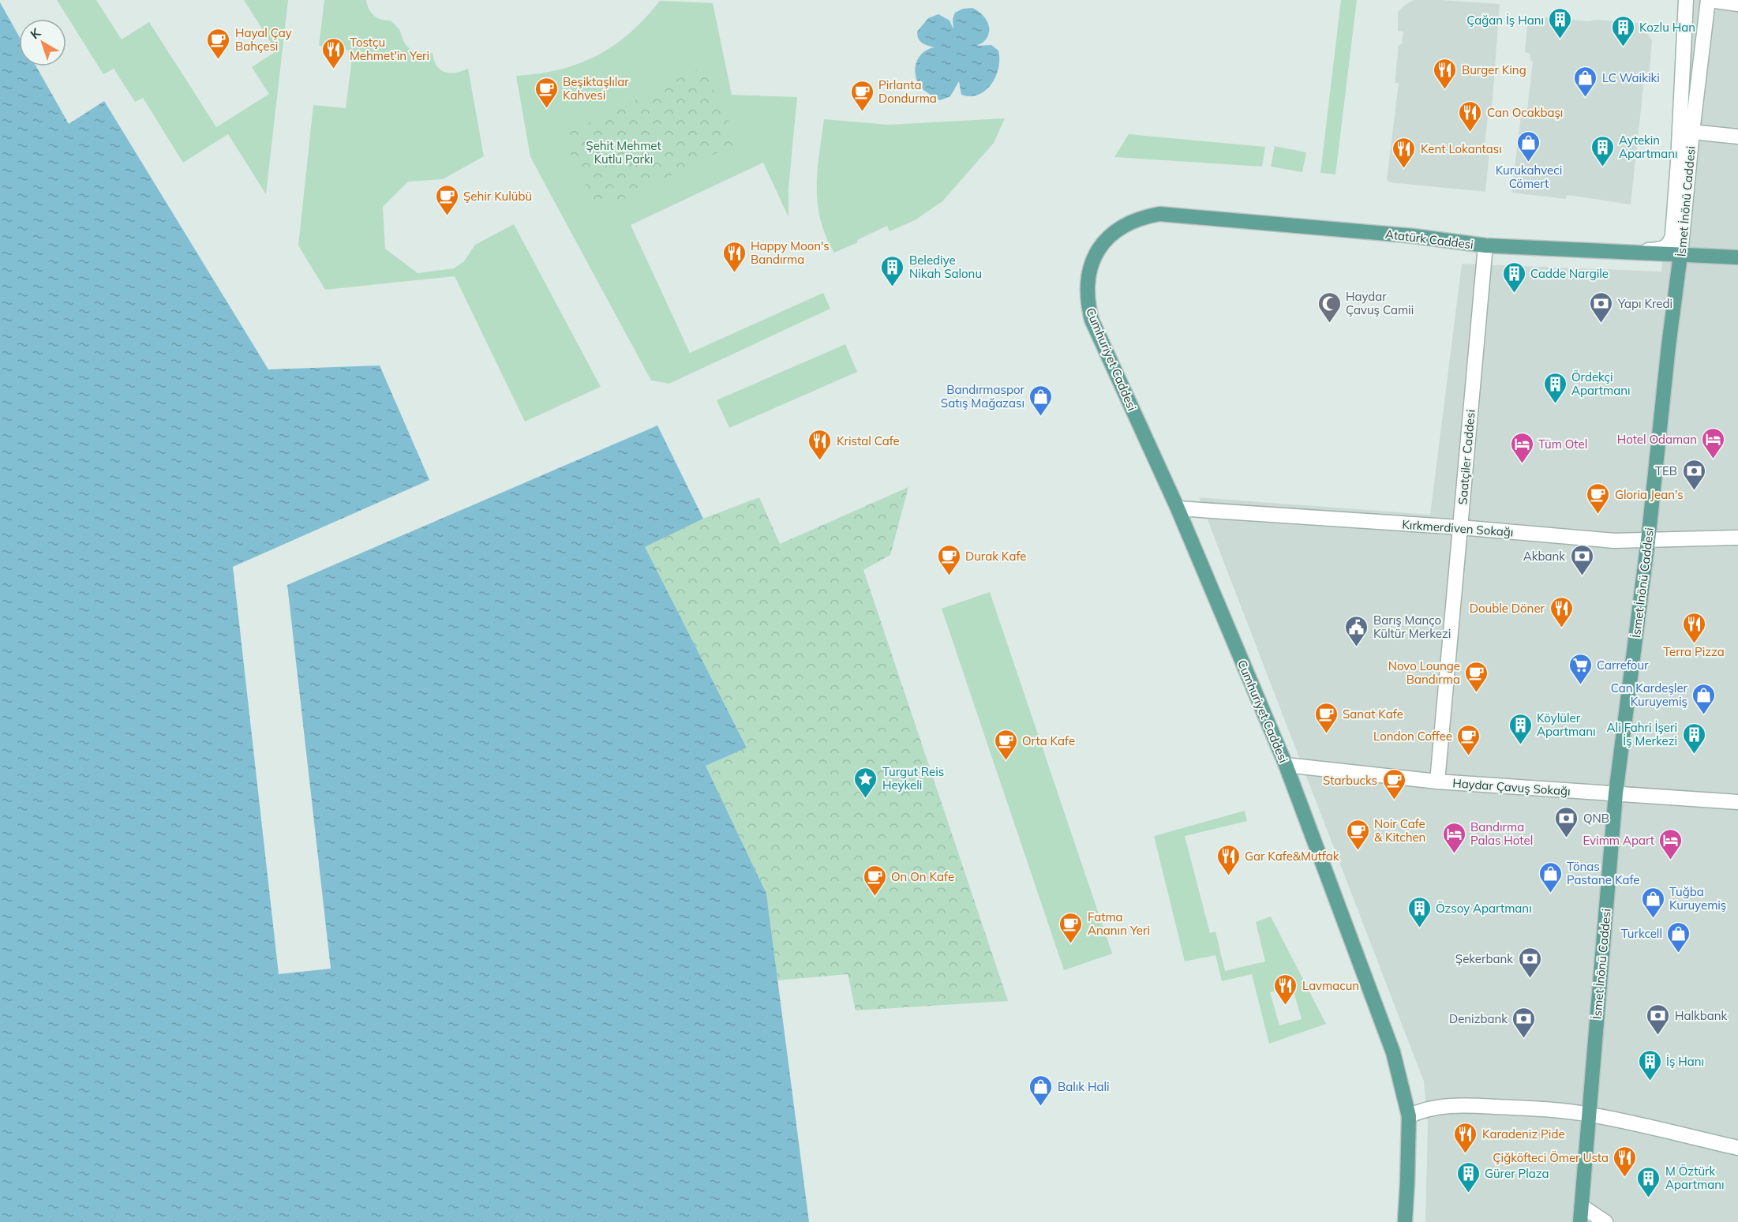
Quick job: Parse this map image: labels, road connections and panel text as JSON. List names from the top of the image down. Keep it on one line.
{"streets":{"main road":["İsmet İnönü Caddesi","Atatürk Caddesi","Cumhuriyet Caddesi"],"street":["Saatçiler Caddesi","Kırkmerdiven Sokağı","Haydar Çavuş Sokağı"]},"crossings":[["İsmet İnönü Caddesi","Atatürk Caddesi"],["İsmet İnönü Caddesi","Kırkmerdiven Sokağı"],["İsmet İnönü Caddesi","Haydar Çavuş Sokağı"],["Atatürk Caddesi","Cumhuriyet Caddesi"],["Atatürk Caddesi","Saatçiler Caddesi"],["Cumhuriyet Caddesi","Kırkmerdiven Sokağı"],["Cumhuriyet Caddesi","Haydar Çavuş Sokağı"],["Saatçiler Caddesi","Kırkmerdiven Sokağı"],["Saatçiler Caddesi","Haydar Çavuş Sokağı"]],"parks":["Şehit Mehmet Kutlu Parkı"],"places":{"building":["Çağan İş Hanı","Kozlu Han","Aytekin Apartmanı","Belediye Nikah Salonu","Cadde Nargile","Ördekçi Apartmanı","Köylüler Apartmanı","Ali Fahri İşeri İş Merkezi","Özsoy Apartmanı","İş Hanı","Gürer Plaza","M Öztürk Apartmanı"],"cafe":["Hayal Çay Bahçesi","Beşiktaşlılar Kahvesi","Pirlanta Dondurma","Şehir Kulübü","Gloria Jean's","Durak Kafe","Novo Lounge Bandırma","Sanat Kafe","London Coffee","Orta Kafe","Starbucks","Noir Cafe & Kitchen","On On Kafe","Fatma Ananın Yeri"],"restaurant":["Tostçu Mehmet'in Yeri","Burger King","Can Ocakbaşı","Kent Lokantası","Happy Moon's Bandırma","Kristal Cafe","Double Döner","Terra Pizza","Gar Kafe&Mutfak","Lavmacun","Karadeniz Pide","Çiğköfteci Ömer Usta"],"shop":["LC Waikiki","Kurukahveci Cömert","Bandırmaspor Satış Mağazası","Can Kardeşler Kuruyemiş","Tönas Pastane Kafe","Tuğba Kuruyemiş","Turkcell","Balık Hali"],"mosque":["Haydar Çavuş Camii"],"bank":["Yapı Kredi","TEB","Akbank","QNB","Şekerbank","Halkbank","Denizbank"],"hotel":["Hotel Odaman","Tüm Otel","Bandırma Palas Hotel","Evimm Apart"],"public building":["Barış Manço Kültür Merkezi"],"supermarket":["Carrefour"],"place":["Turgut Reis Heykeli"]},"north":"top left"}
